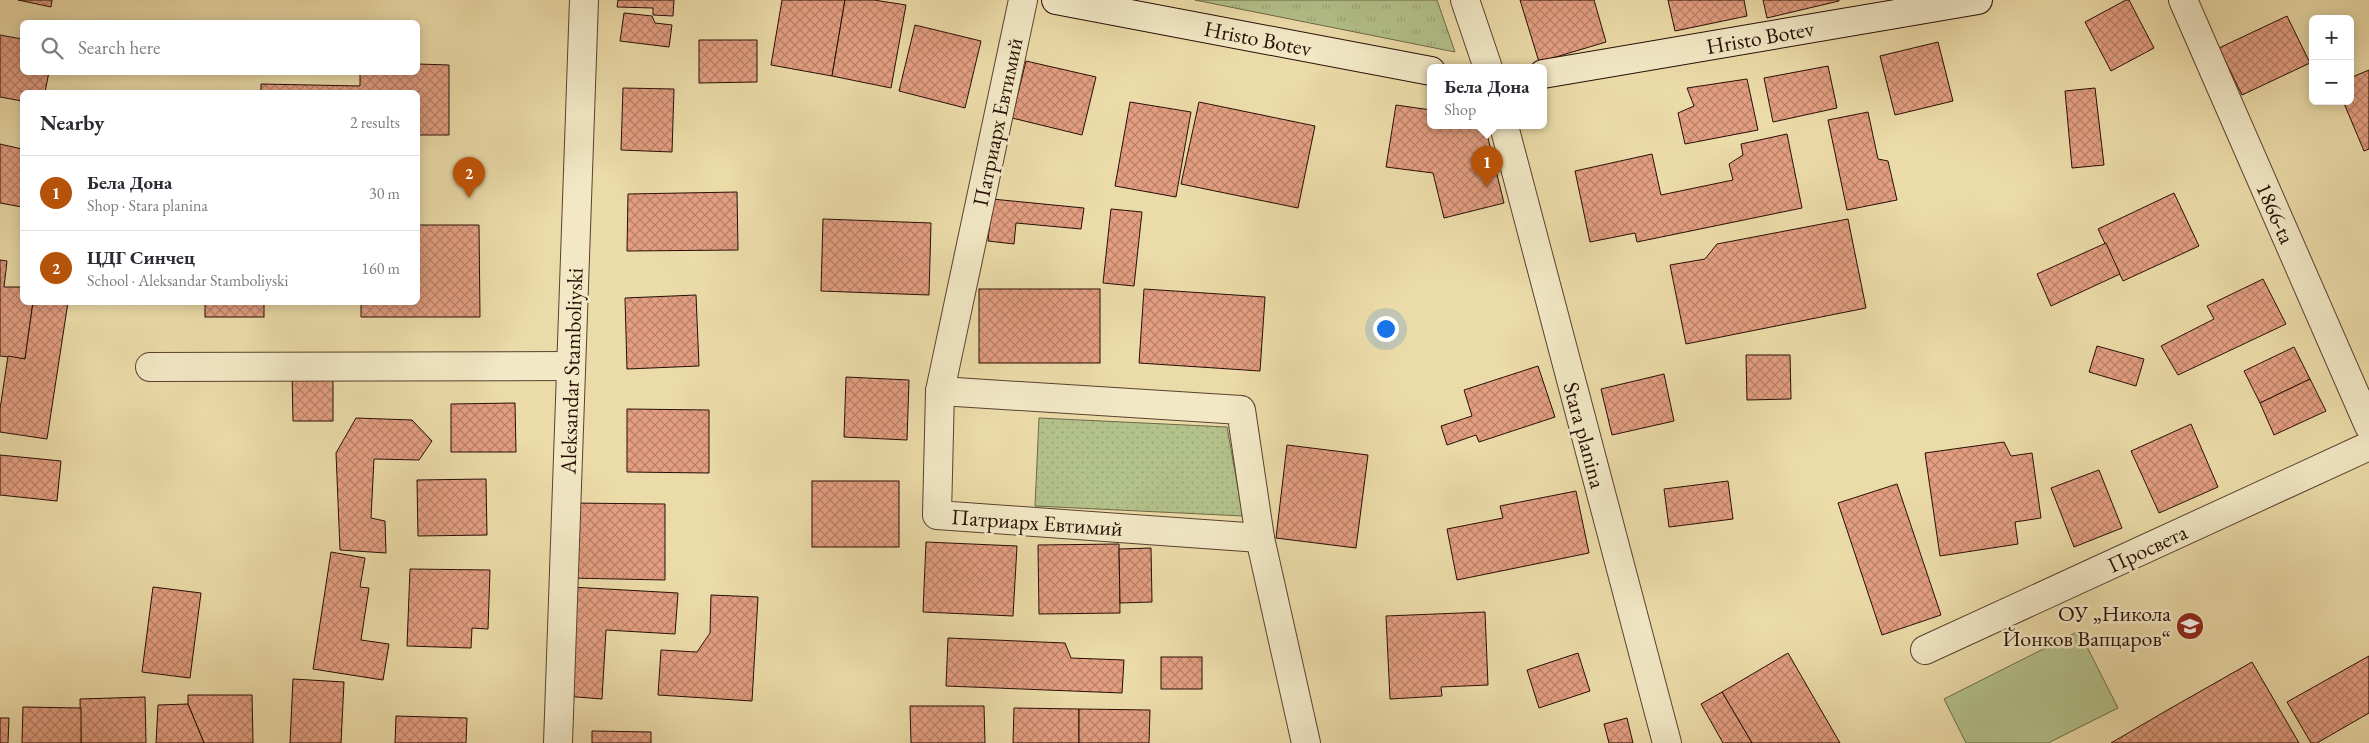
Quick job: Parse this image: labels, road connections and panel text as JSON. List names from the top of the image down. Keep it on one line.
{"streets":{"street":["Hristo Botev","Патриарх Евтимий","1866-ta","Aleksandar Stamboliyski","Stara planina","Просвета"]},"places":{"school or university":["ОУ „Никола Йонков Вапцаров“"]},"page":{"map_buttons":["+","−"],"search":"Search here","popup":["Бела Дона","Shop"],"heading":["Nearby","2 results"],"pins":["1","2"],"list":[{"mark":"1","name":"Бела Дона","note":"Shop · Stara planina","value":"30 m"},{"mark":"2","name":"ЦДГ Синчец","note":"School · Aleksandar Stamboliyski","value":"160 m"}]}}
